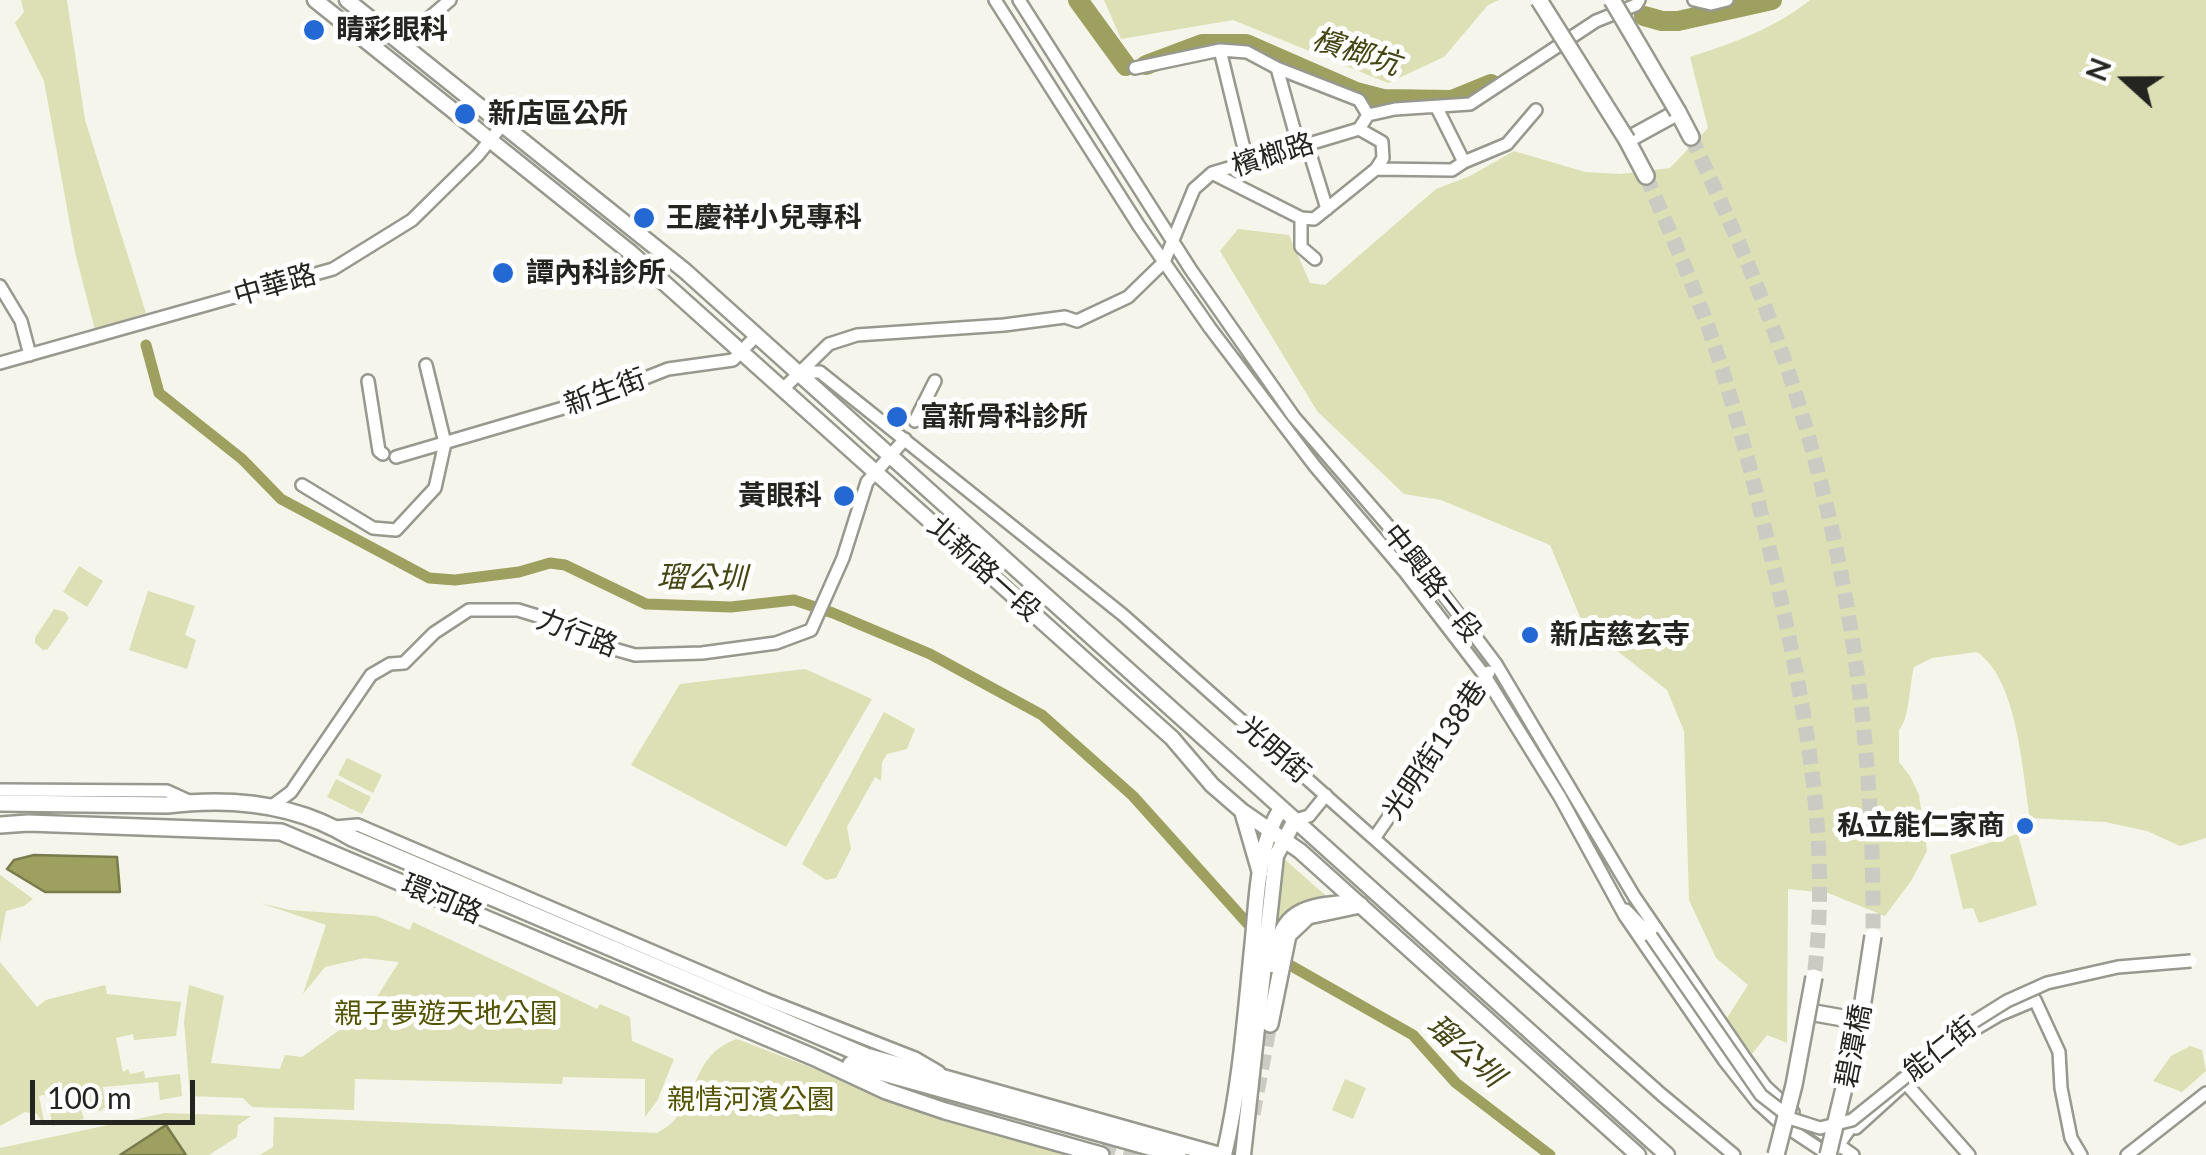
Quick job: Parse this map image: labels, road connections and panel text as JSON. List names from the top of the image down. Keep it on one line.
{"streets":{"highway":["環河路","碧潭橋"],"main road":["北新路一段"],"street":["檳榔路","中華路","新生街","中興路一段","力行路","光明街","光明街138巷","能仁街"]},"crossings":[["檳榔路","北新路一段"],["檳榔路","中興路一段"],["檳榔路","光明街"],["中華路","北新路一段"],["新生街","北新路一段"],["北新路一段","力行路"],["北新路一段","光明街"],["中興路一段","光明街138巷"],["中興路一段","碧潭橋"],["力行路","光明街"],["力行路","環河路"],["光明街","光明街138巷"]],"water":["檳榔坑","瑠公圳"],"parks":["親子夢遊天地公園","親情河濱公園"],"places":["睛彩眼科","新店區公所","王慶祥小兒專科","譚內科診所","富新骨科診所","黃眼科","新店慈玄寺","私立能仁家商"],"scale_bar":"100 m","north":"left"}
